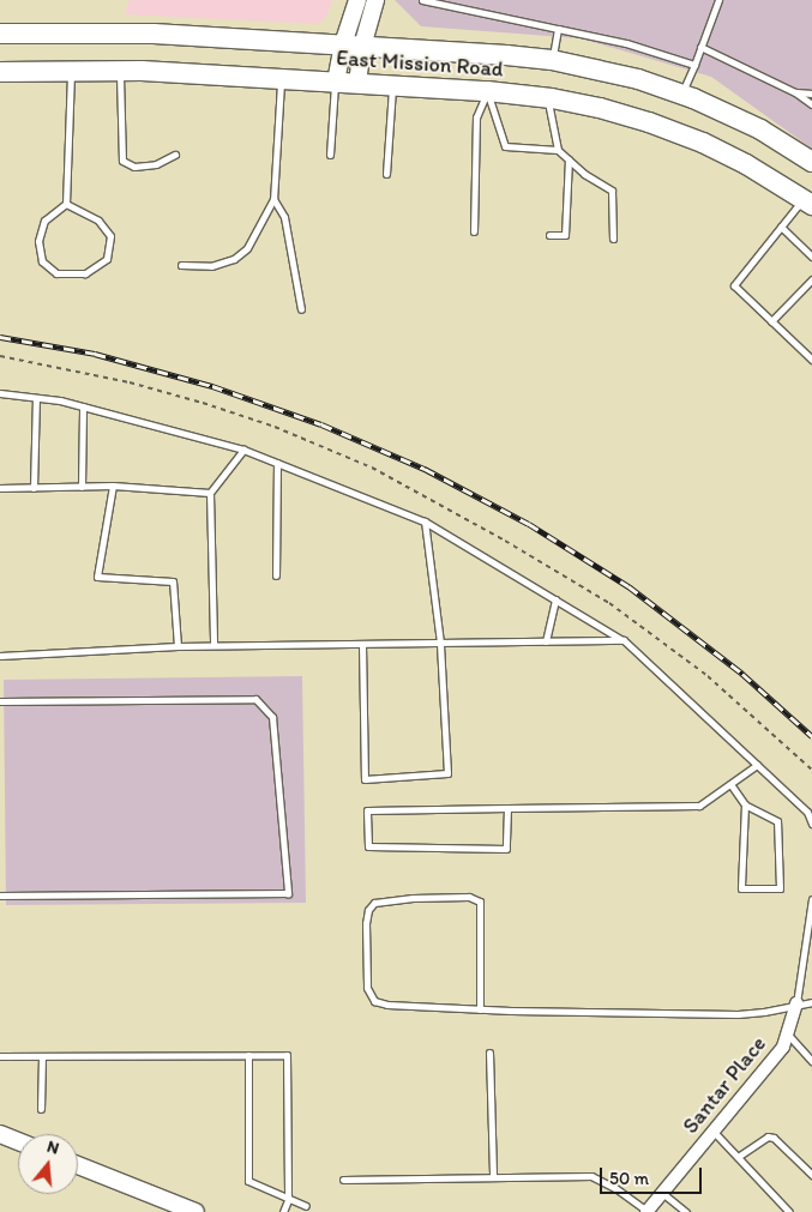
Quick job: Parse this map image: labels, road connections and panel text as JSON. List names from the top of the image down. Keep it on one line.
{"streets":{"main road":["East Mission Road"],"street":["Santar Place"]},"scale_bar":"50 m","north":"top"}
